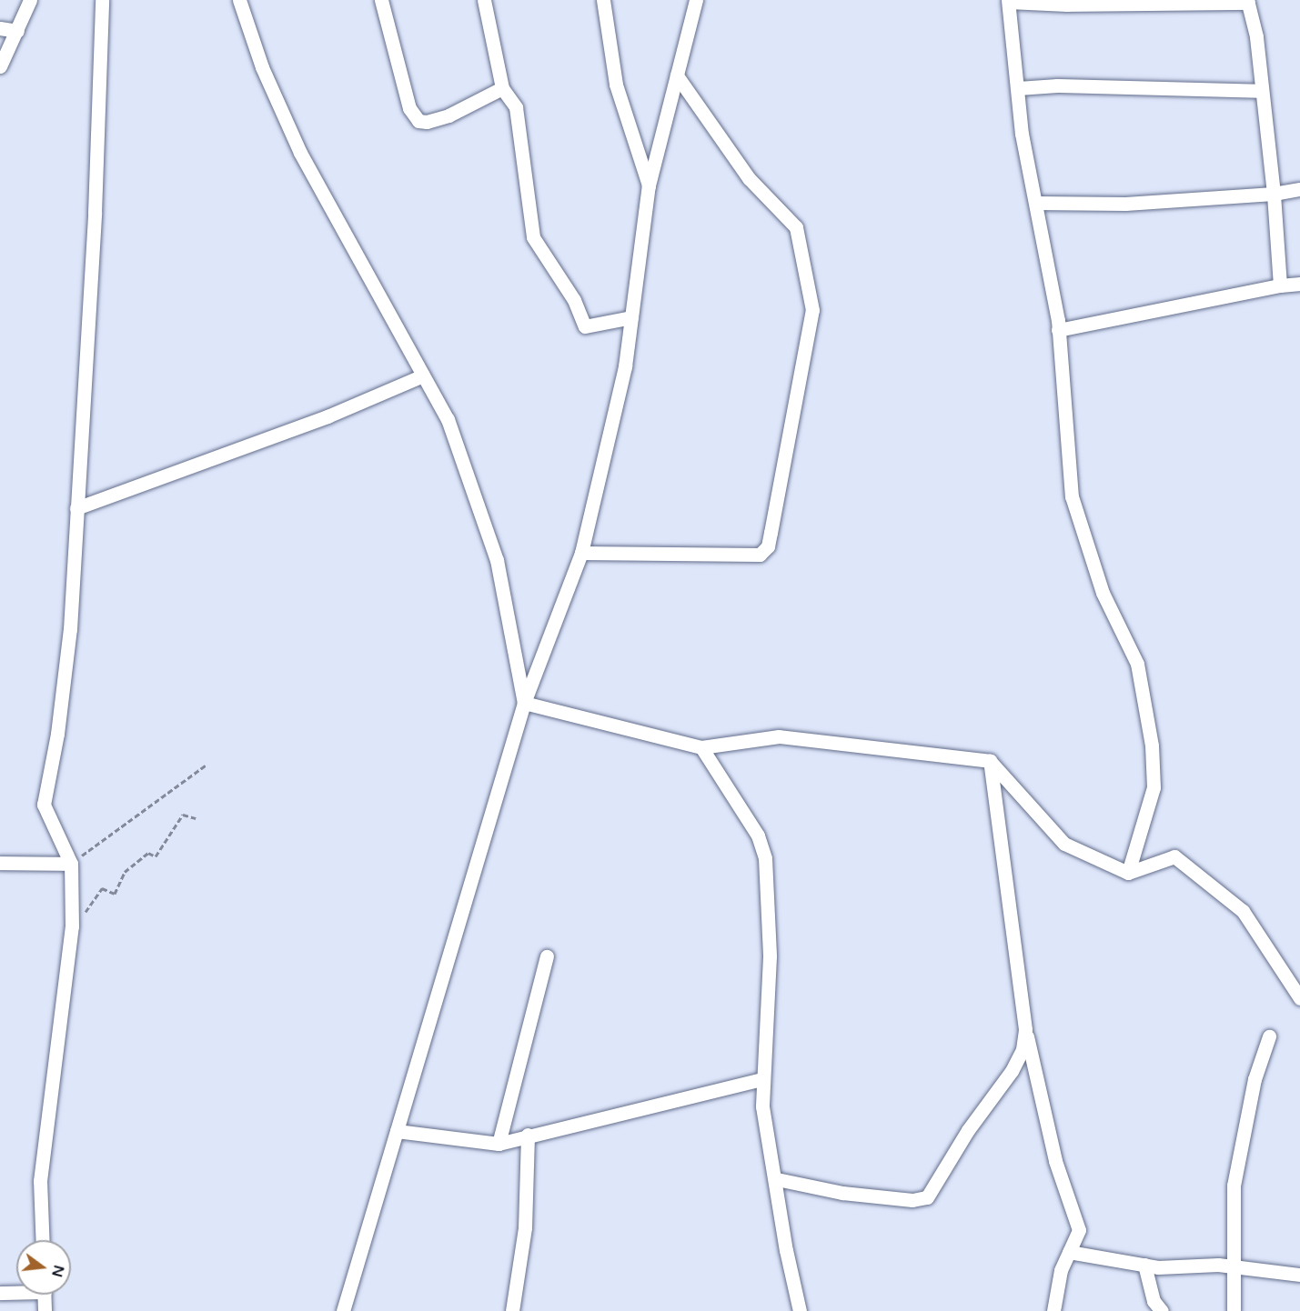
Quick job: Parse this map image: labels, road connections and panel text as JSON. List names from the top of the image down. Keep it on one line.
{"north":"right"}
